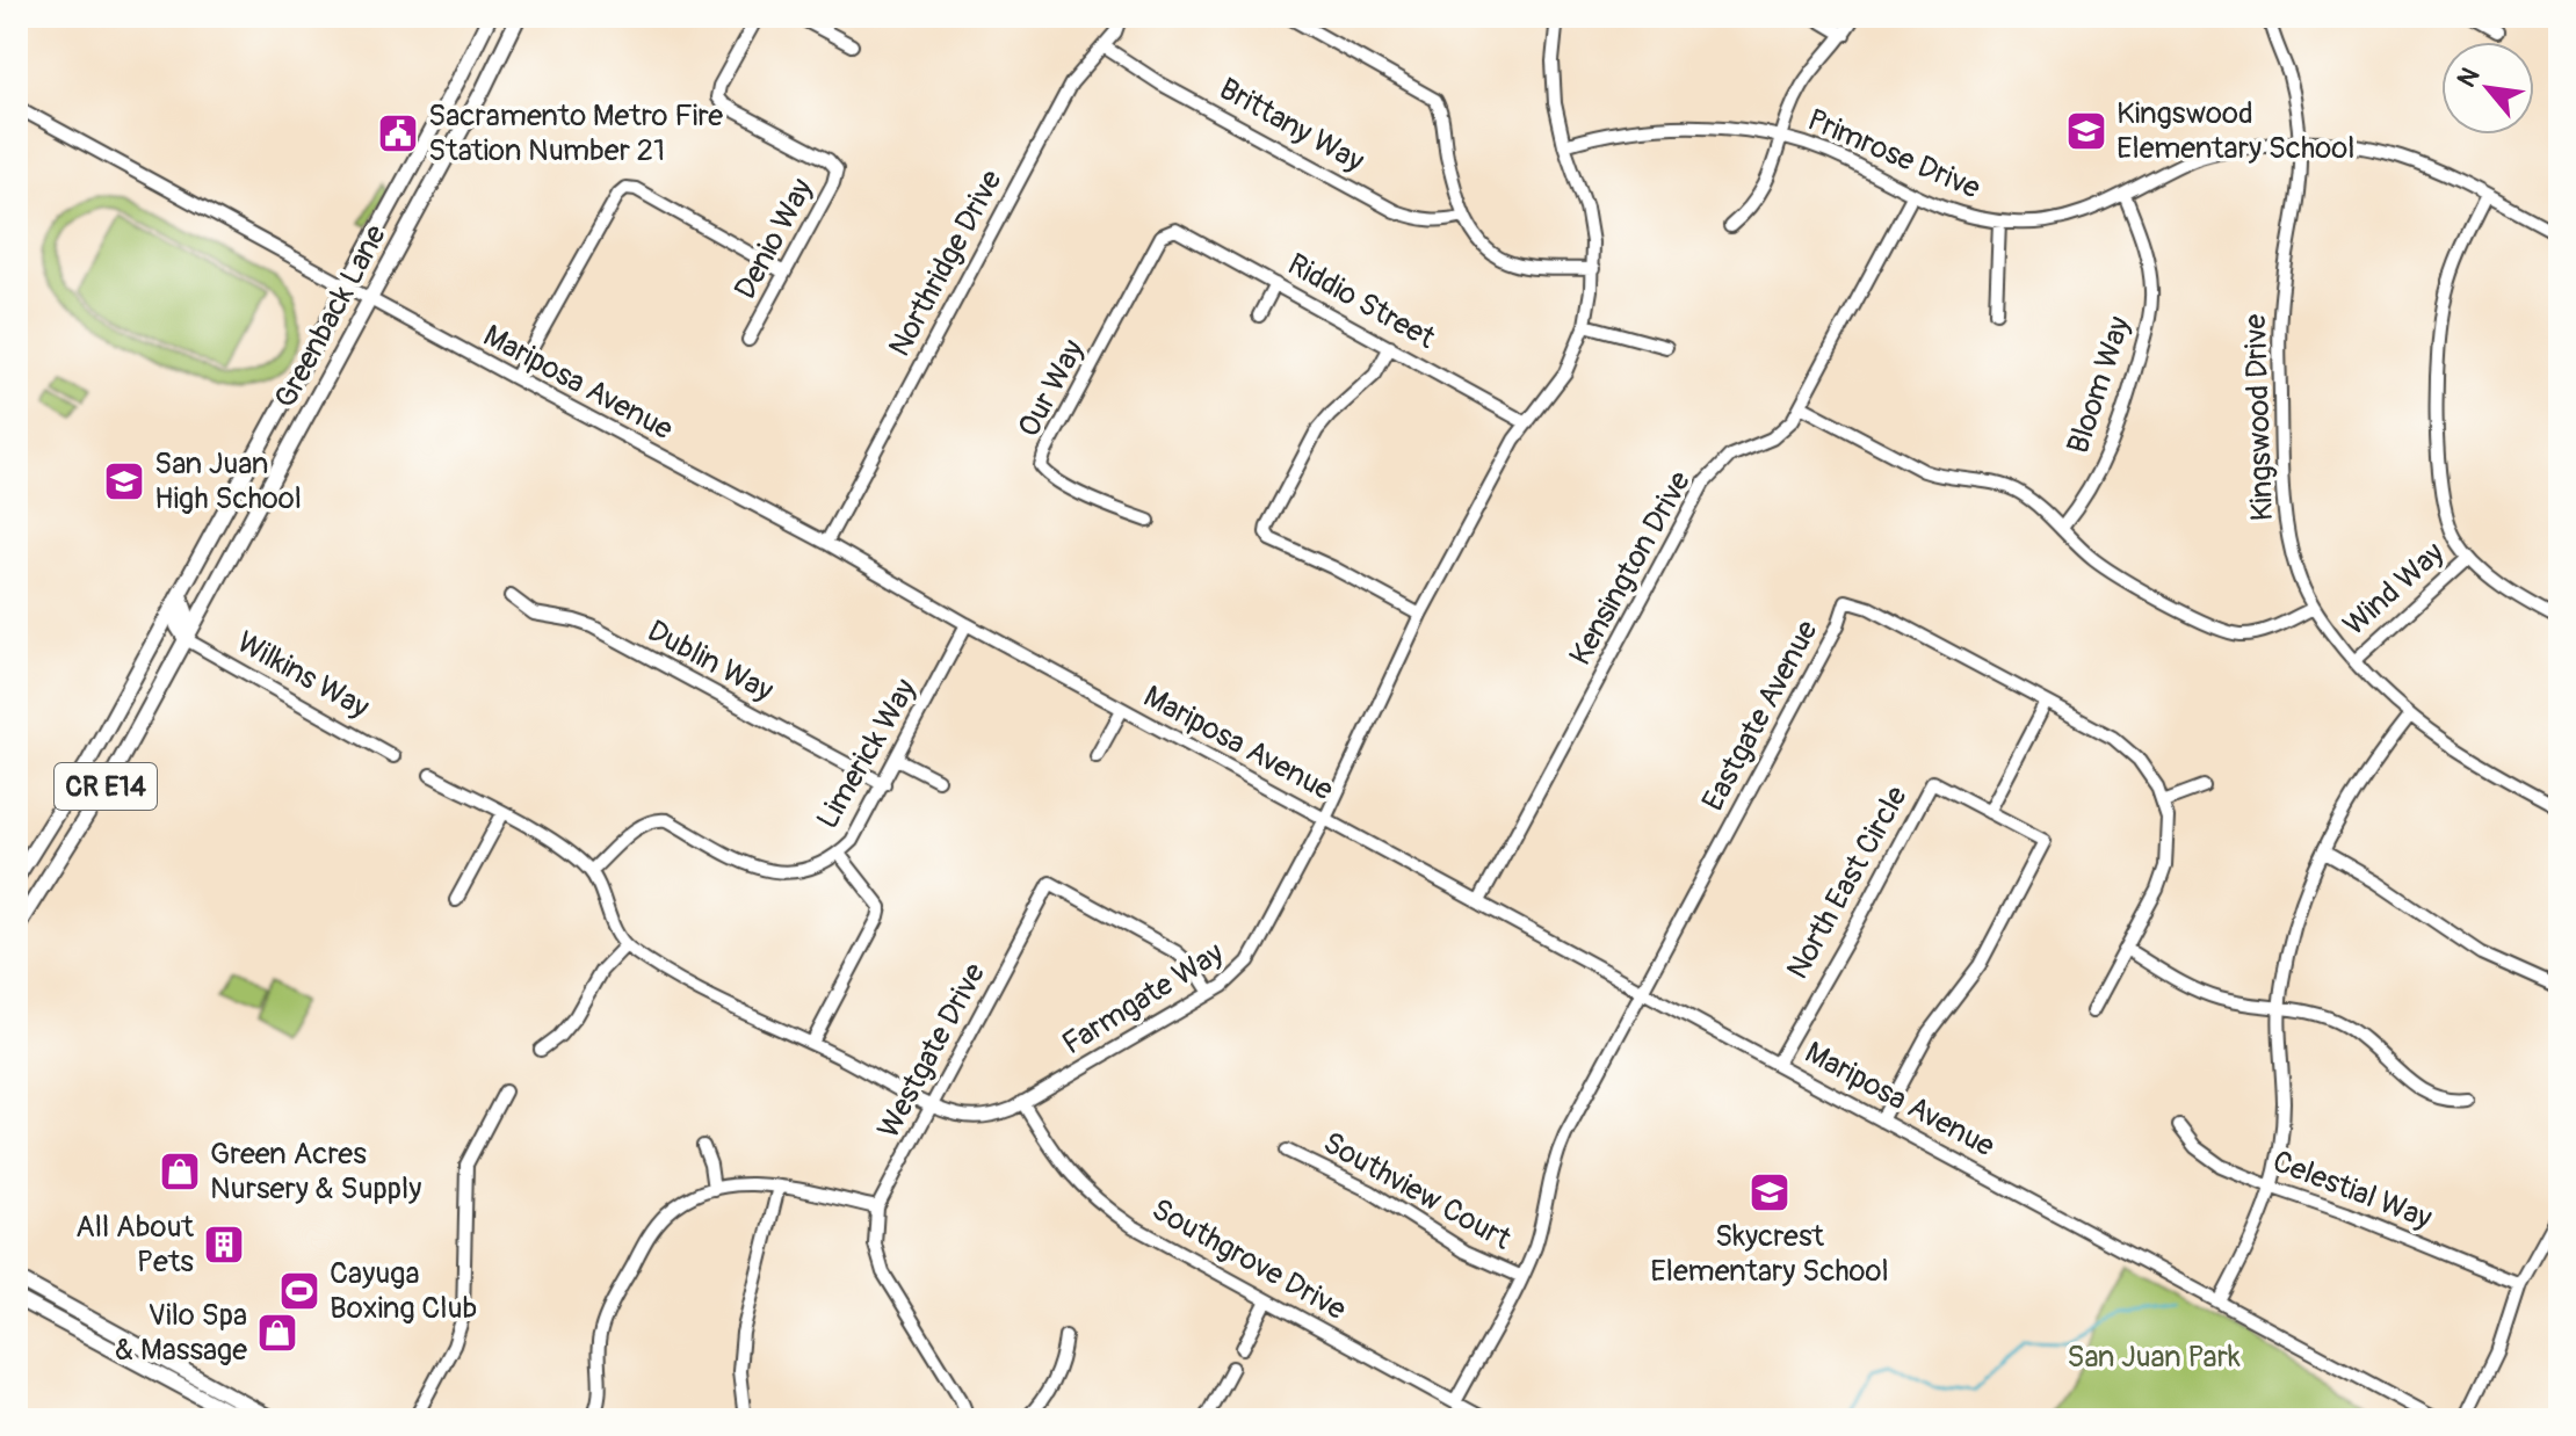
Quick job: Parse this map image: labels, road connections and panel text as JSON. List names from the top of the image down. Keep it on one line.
{"streets":{"main road":["Greenback Lane","CR E14"],"street":["Brittany Way","Primrose Drive","Denio Way","Northridge Drive","Riddio Street","Mariposa Avenue","Bloom Way","Our Way","Kingswood Drive","Kensington Drive","Wind Way","Dublin Way","Wilkins Way","Eastgate Avenue","Limerick Way","North East Circle","Farmgate Way","Westgate Drive","Celestial Way","Southview Court","Southgrove Drive"]},"crossings":[["Brittany Way","Northridge Drive"],["Primrose Drive","Bloom Way"],["Primrose Drive","Kingswood Drive"],["Primrose Drive","Kensington Drive"],["Primrose Drive","Farmgate Way"],["Northridge Drive","Mariposa Avenue"],["Riddio Street","Our Way"],["Riddio Street","Farmgate Way"],["Greenback Lane","Mariposa Avenue"],["Greenback Lane","Wilkins Way"],["Mariposa Avenue","Kensington Drive"],["Mariposa Avenue","Eastgate Avenue"],["Mariposa Avenue","Limerick Way"],["Mariposa Avenue","North East Circle"],["Mariposa Avenue","Farmgate Way"],["Kingswood Drive","Wind Way"],["Dublin Way","Limerick Way"],["Eastgate Avenue","Southview Court"],["Eastgate Avenue","Southgrove Drive"],["Farmgate Way","Westgate Drive"],["Farmgate Way","Southgrove Drive"]],"parks":["San Juan Park"],"places":{"school or university":["Kingswood Elementary School","San Juan High School","Skycrest Elementary School"],"public building":["Sacramento Metro Fire Station Number 21"],"shop":["Green Acres Nursery & Supply","Vilo Spa & Massage"],"building":["All About Pets"],"sports":["Cayuga Boxing Club"]},"north":"top left"}
